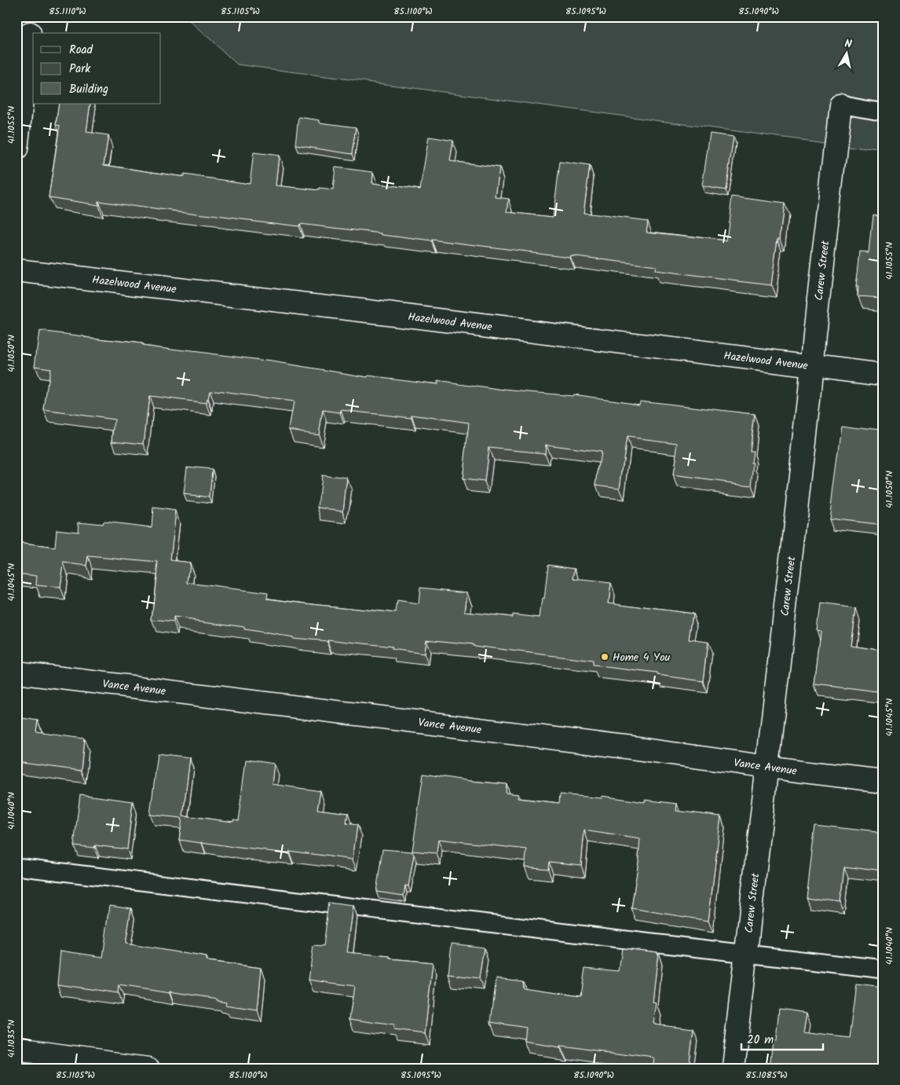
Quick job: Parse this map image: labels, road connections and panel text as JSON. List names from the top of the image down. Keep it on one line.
{"streets":{"street":["Carew Street","Hazelwood Avenue","Vance Avenue"]},"crossings":[["Carew Street","Hazelwood Avenue"],["Carew Street","Vance Avenue"]],"places":["Home 4 You"],"legend":["Road","Park","Building"],"scale_bar":"20 m","north":"top","coordinates":["85.1110°W","85.1105°W","85.1100°W","85.1095°W","85.1090°W","41.1055°N","41.1050°N","41.1045°N","41.1040°N","41.1035°N","85.1085°W"]}
